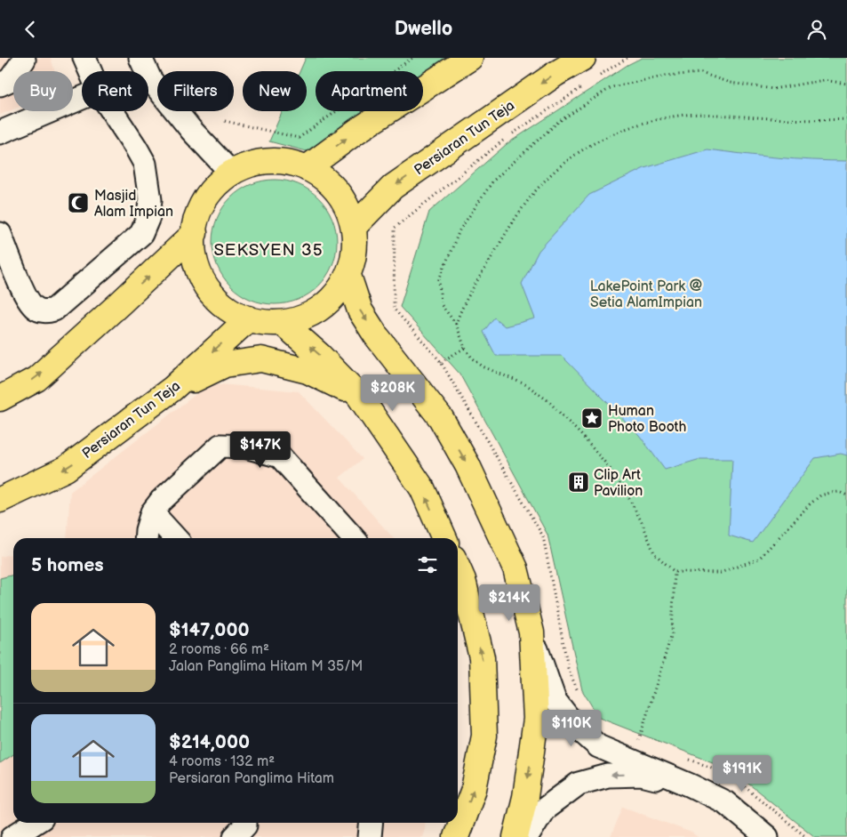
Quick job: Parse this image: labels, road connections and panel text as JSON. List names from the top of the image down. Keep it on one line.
{"streets":{"main road":["Persiaran Tun Teja"]},"districts":["SEKSYEN 35"],"parks":["LakePoint Park @ Setia AlamImpian"],"places":{"mosque":["Masjid Alam Impian"],"place":["Human Photo Booth"],"building":["Clip Art Pavilion"]},"page":{"header":"Dwello","chip":["Buy","Rent","Filters","New","Apartment"],"price":["$208K","$147K","$214K","$110K","$191K"],"heading":"5 homes","list":[{"name":"$147,000","note":"2 rooms · 66 m² · Jalan Panglima Hitam M 35/M"},{"name":"$214,000","note":"4 rooms · 132 m² · Persiaran Panglima Hitam"}]}}
